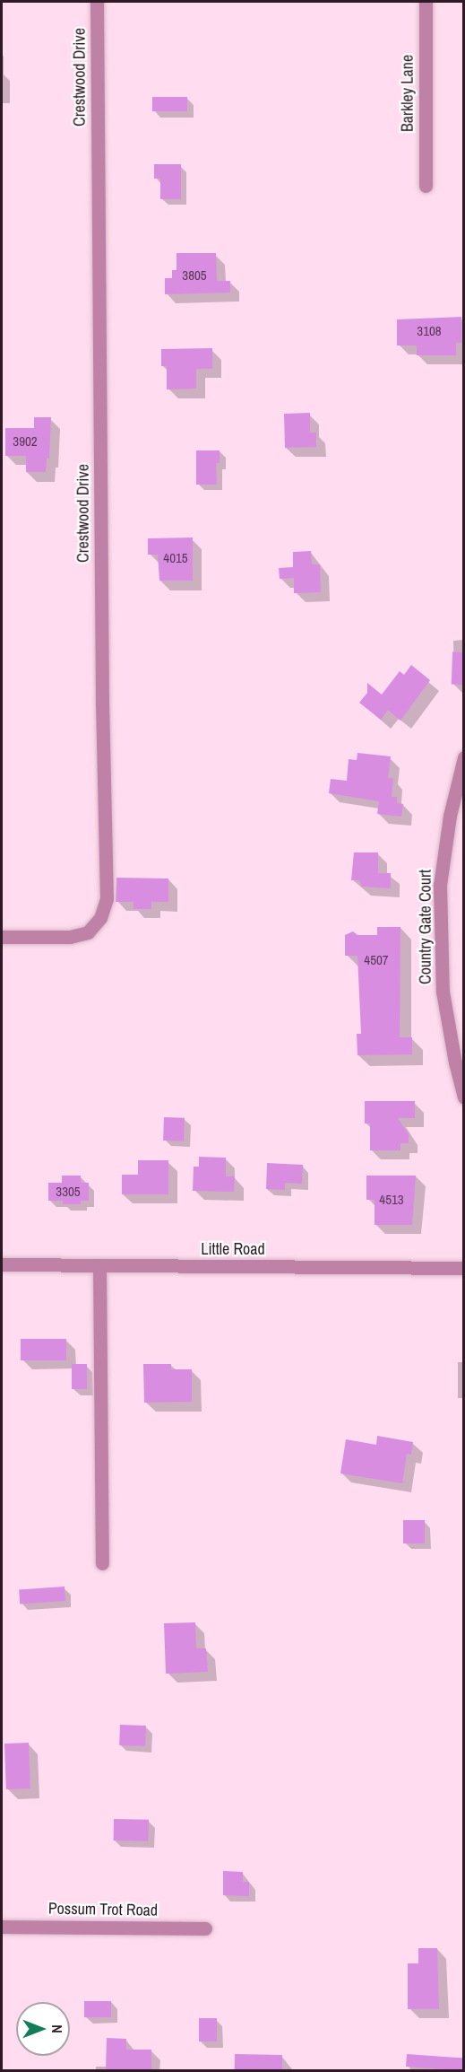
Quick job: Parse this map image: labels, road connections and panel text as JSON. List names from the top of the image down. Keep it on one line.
{"streets":{"street":["Crestwood Drive","Barkley Lane","Country Gate Court","Little Road","Possum Trot Road"]},"house_numbers":["3805","3108","3902","4015","4507","3305","4513"],"north":"right"}
